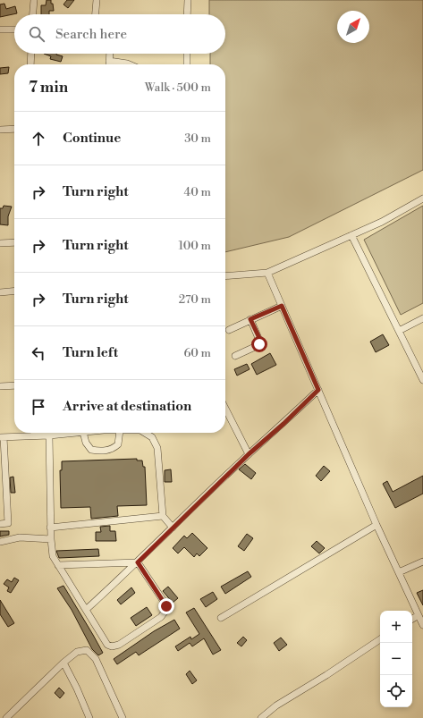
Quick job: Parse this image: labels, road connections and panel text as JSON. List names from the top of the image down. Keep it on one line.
{"north":"top right","page":{"search":"Search here","heading":["7 min","Walk · 500 m"],"list":[["Continue","30 m"],["Turn right","40 m"],["Turn right","100 m"],["Turn right","270 m"],["Turn left","60 m"],"Arrive at destination"],"map_buttons":["+","−"]}}
